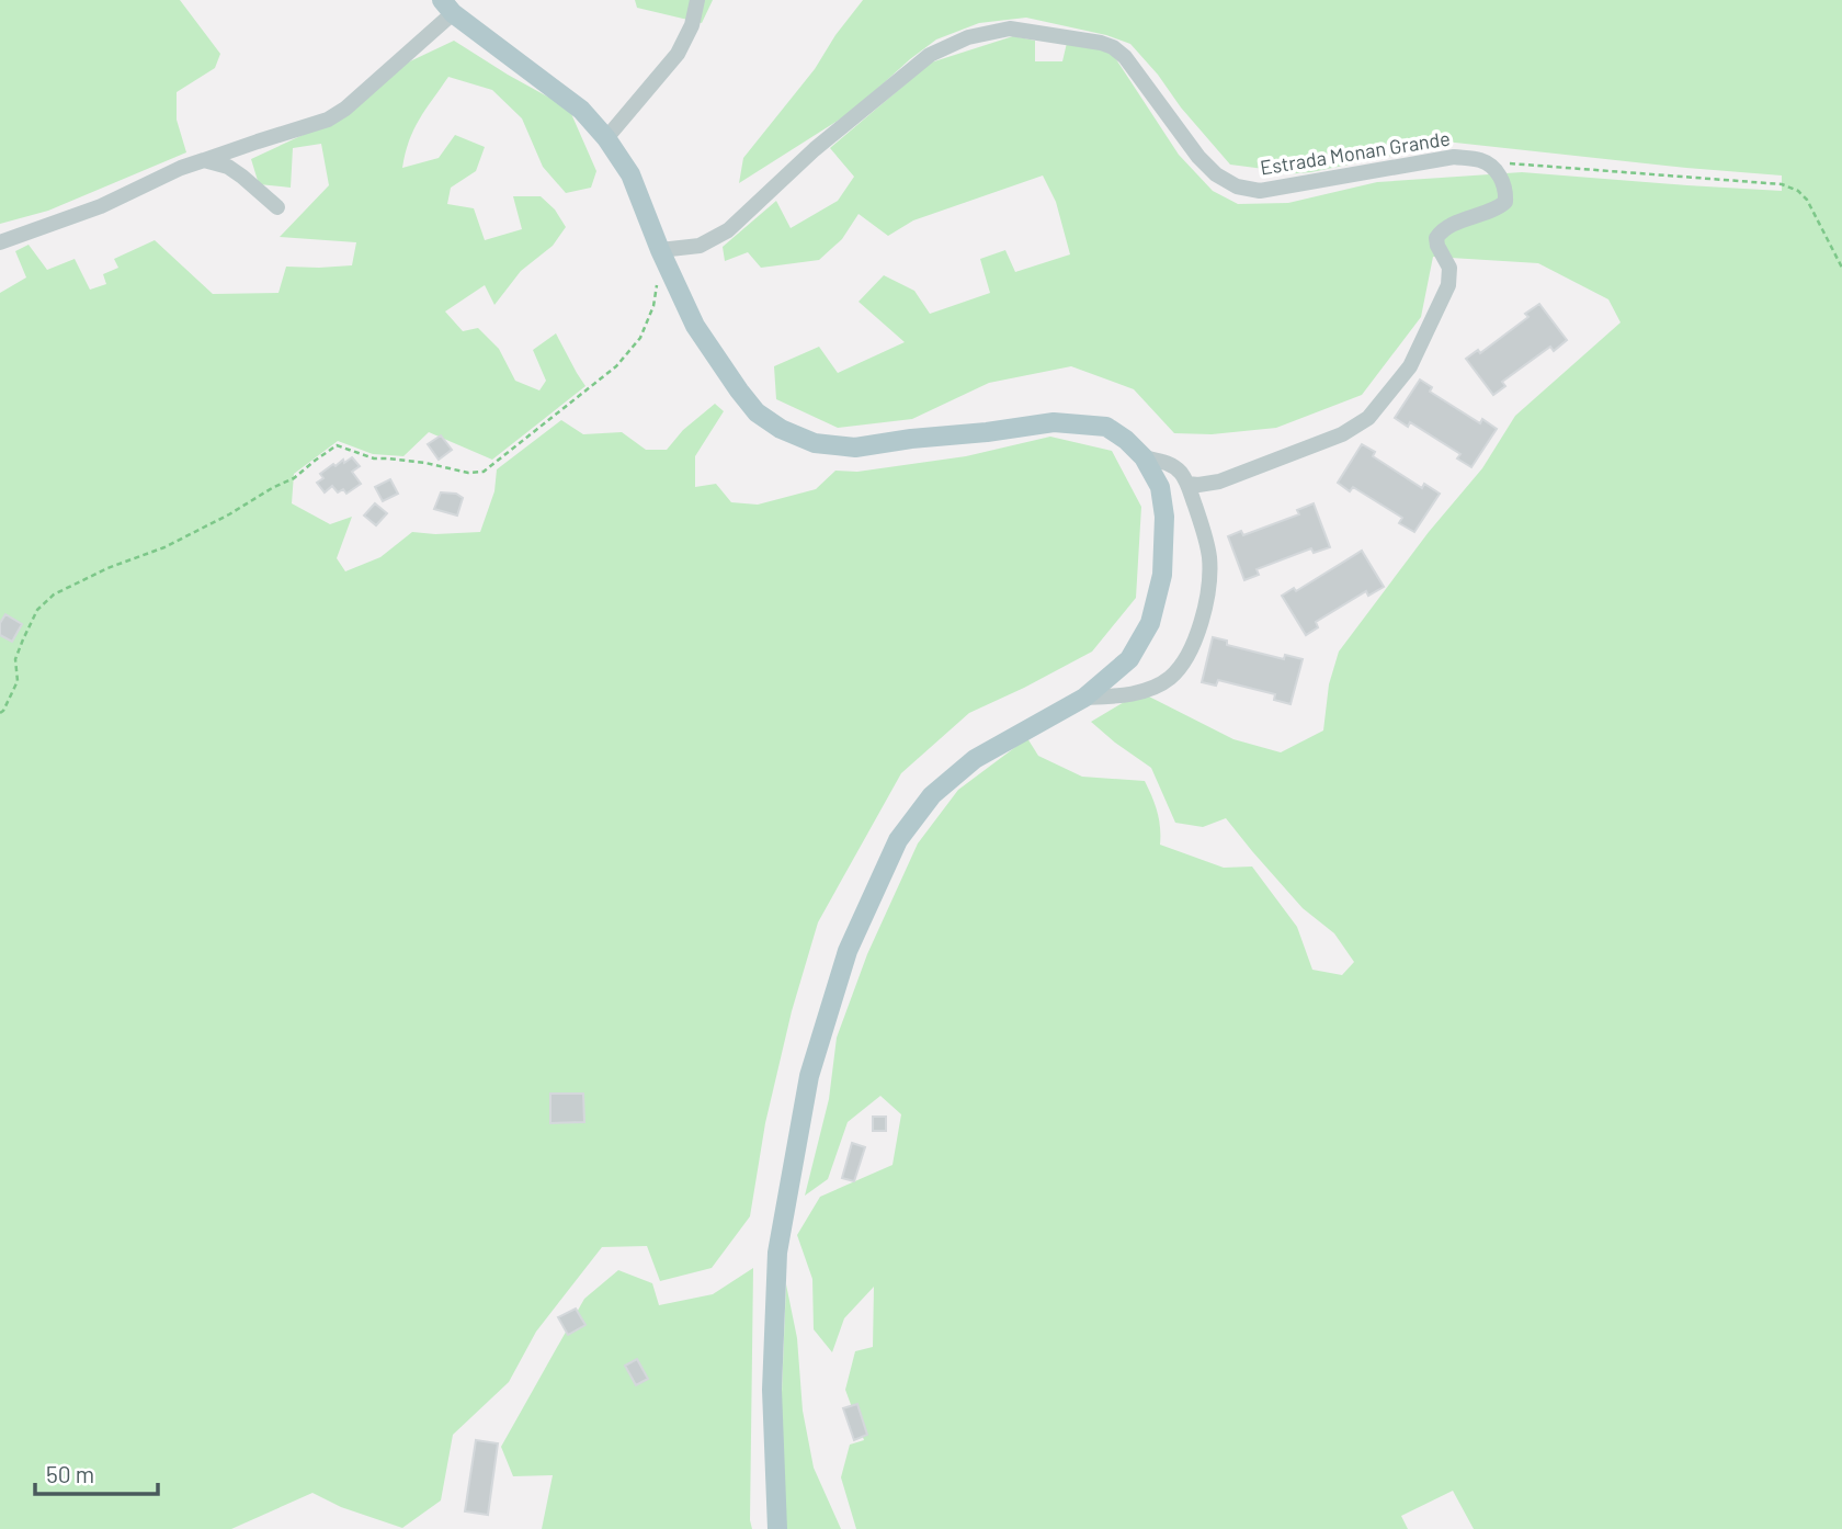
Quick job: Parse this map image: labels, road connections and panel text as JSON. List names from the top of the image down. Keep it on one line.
{"streets":{"street":["Estrada Monan Grande"]},"scale_bar":"50 m"}
